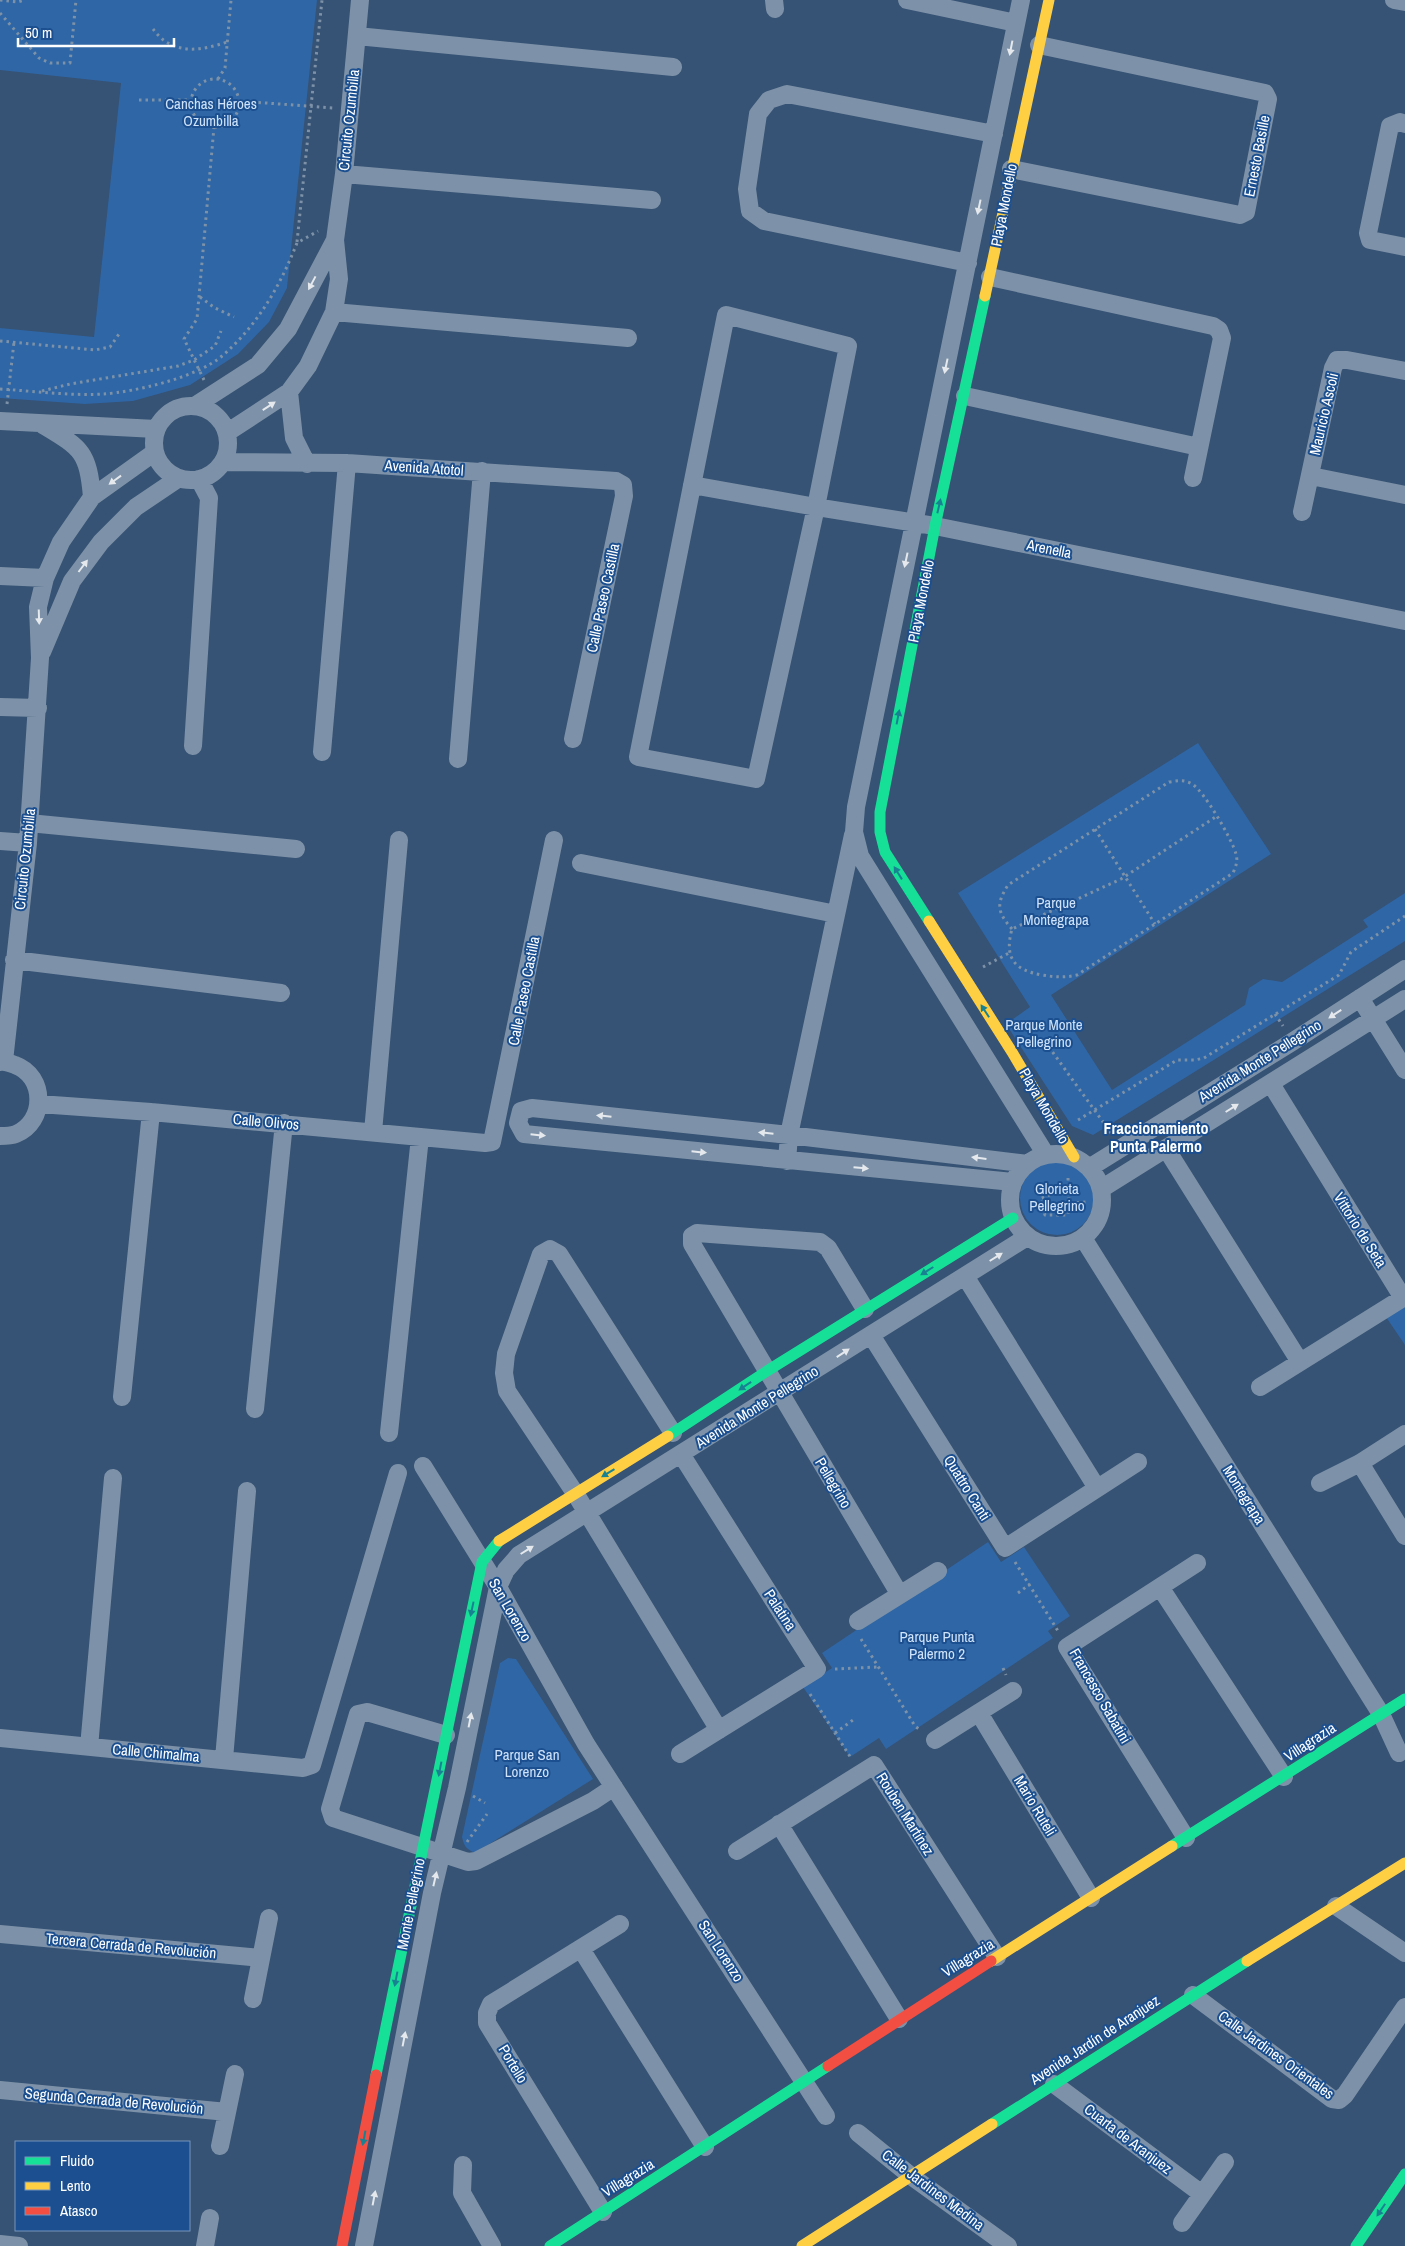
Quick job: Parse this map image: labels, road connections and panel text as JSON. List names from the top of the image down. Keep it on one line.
{"streets":{"street":["Circuito Ozumbilla","Ernesto Basille","Playa Mondello","Mauricio Ascoli","Avenida Atotol","Arenella","Calle Paseo Castilla","Avenida Monte Pellegrino","Calle Olivos","Vittorio de Seta","Pellegrino","Quattro Canti","Montegrapa","San Lorenzo","Palatina","Francesco Sabatini","Villagrazia","Calle Chimalma","Mario Ruteli","Rouben Martínez","Monte Pellegrino","Tercera Cerrada de Revolución","Avenida Jardín de Aranjuez","Calle Jardines Orientales","Portello","Segunda Cerrada de Revolución","Cuarta de Aranjuez","Calle Jardines Medina"]},"crossings":[["Circuito Ozumbilla","Avenida Atotol"],["Ernesto Basille","Playa Mondello"],["Playa Mondello","Arenella"],["Playa Mondello","Avenida Monte Pellegrino"],["Avenida Atotol","Calle Paseo Castilla"],["Calle Paseo Castilla","Calle Olivos"],["Avenida Monte Pellegrino","Vittorio de Seta"],["Avenida Monte Pellegrino","Pellegrino"],["Avenida Monte Pellegrino","Quattro Canti"],["Avenida Monte Pellegrino","San Lorenzo"],["Avenida Monte Pellegrino","Palatina"],["Avenida Monte Pellegrino","Monte Pellegrino"],["Montegrapa","Villagrazia"],["San Lorenzo","Villagrazia"],["San Lorenzo","Monte Pellegrino"],["Francesco Sabatini","Villagrazia"],["Villagrazia","Mario Ruteli"],["Villagrazia","Rouben Martínez"],["Villagrazia","Portello"],["Avenida Jardín de Aranjuez","Calle Jardines Orientales"],["Avenida Jardín de Aranjuez","Cuarta de Aranjuez"],["Avenida Jardín de Aranjuez","Calle Jardines Medina"]],"districts":["Fraccionamiento Punta Palermo"],"parks":["Canchas Héroes Ozumbilla","Parque Montegrapa","Parque Monte Pellegrino","Glorieta Pellegrino","Parque Punta Palermo 2","Parque San Lorenzo"],"legend":["Fluido","Lento","Atasco"],"scale_bar":"50 m"}
